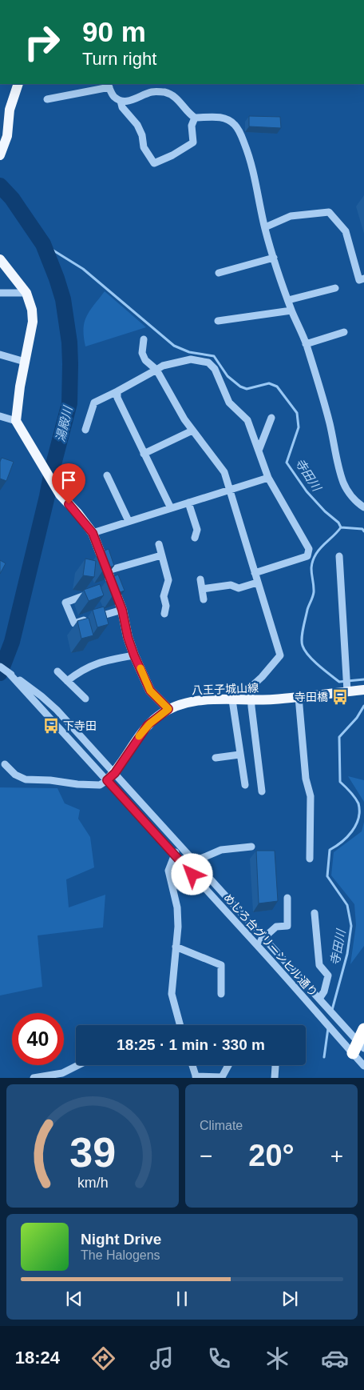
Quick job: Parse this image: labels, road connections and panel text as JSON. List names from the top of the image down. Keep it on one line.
{"streets":{"main road":["八王子城山線"],"street":["めじろ台グリーンヒル通り"]},"crossings":[["八王子城山線","めじろ台グリーンヒル通り"]],"water":["湯殿川","寺田川"],"places":{"bus stop":["寺田橋","下寺田"]},"page":{"turn":["90 m","Turn right"],"limit":"40","trip":"18:25 · 1 min · 330 m","tile":"Climate","heat":["−","20°","+"],"song":["Night Drive","The Halogens"],"tabs":"18:24","gauge":["39","km/h"]}}
